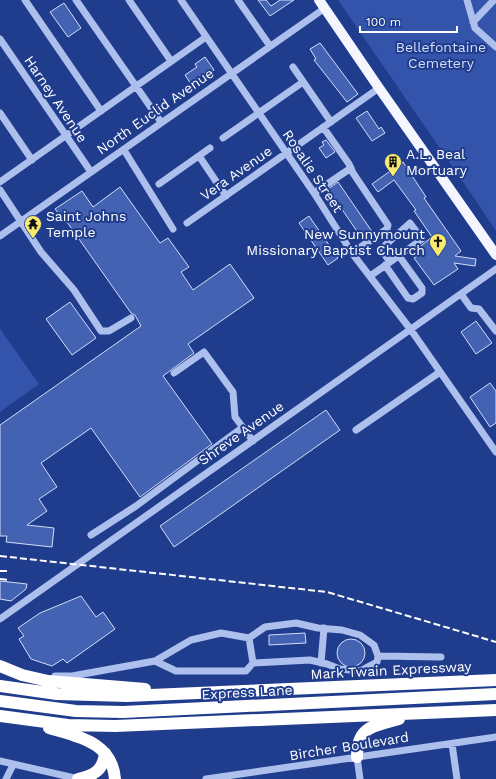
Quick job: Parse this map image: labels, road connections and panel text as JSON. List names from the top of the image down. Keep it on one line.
{"streets":{"highway":["Mark Twain Expressway","Express Lane"],"street":["Harney Avenue","North Euclid Avenue","Rosalie Street","Vera Avenue","Shreve Avenue","Bircher Boulevard"]},"crossings":[["Harney Avenue","North Euclid Avenue"],["North Euclid Avenue","Rosalie Street"],["Rosalie Street","Vera Avenue"],["Rosalie Street","Shreve Avenue"]],"parks":["Bellefontaine Cemetery"],"places":{"building":["A.L. Beal Mortuary"],"temple":["Saint Johns Temple"],"church":["New Sunnymount Missionary Baptist Church"]},"scale_bar":"100 m"}
